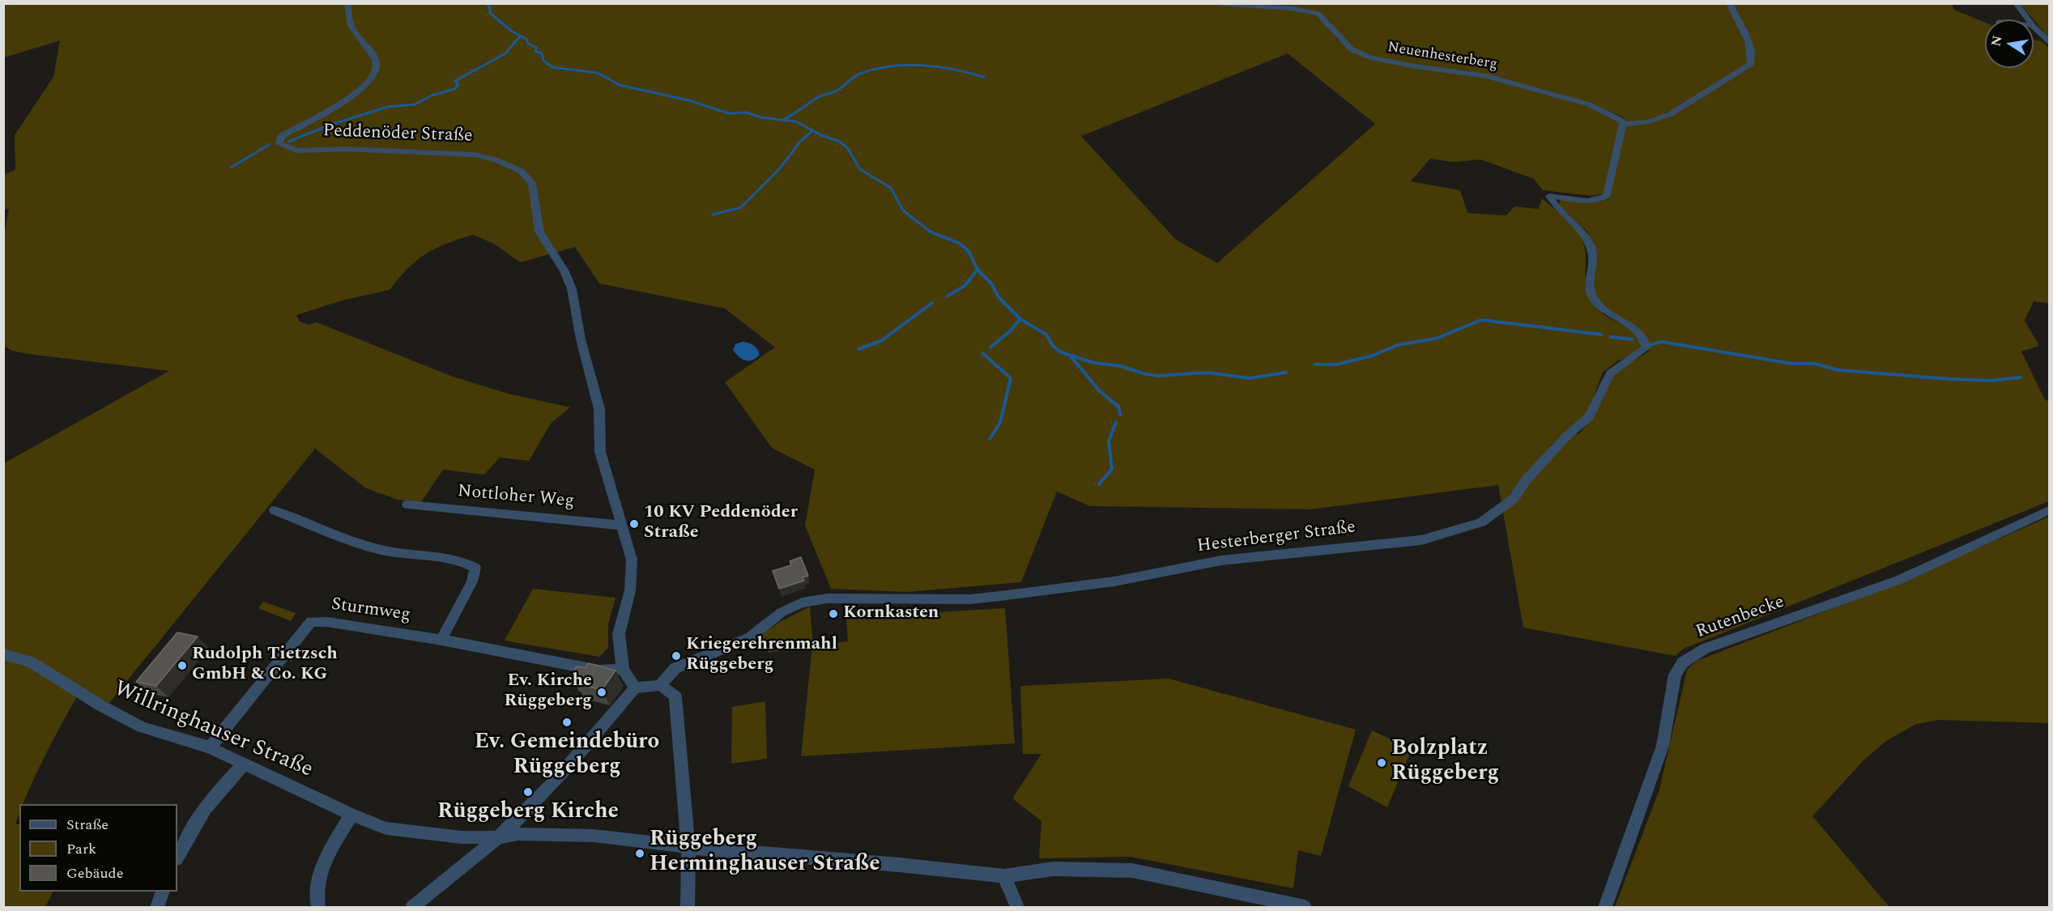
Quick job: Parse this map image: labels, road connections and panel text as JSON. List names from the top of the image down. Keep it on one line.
{"streets":{"street":["Neuenhesterberg","Peddenöder Straße","Nottloher Weg","Hesterberger Straße","Sturmweg","Rutenbecke","Willringhauser Straße"]},"crossings":[["Neuenhesterberg","Hesterberger Straße"],["Peddenöder Straße","Nottloher Weg"],["Peddenöder Straße","Sturmweg"],["Sturmweg","Willringhauser Straße"]],"places":["10 KV Peddenöder Straße","Kornkasten","Kriegerehrenmahl Rüggeberg","Rudolph Tietzsch GmbH & Co. KG","Ev. Kirche Rüggeberg","Ev. Gemeindebüro Rüggeberg","Bolzplatz Rüggeberg","Rüggeberg Kirche","Rüggeberg Herminghauser Straße"],"legend":["Straße","Park","Gebäude"],"north":"left"}
